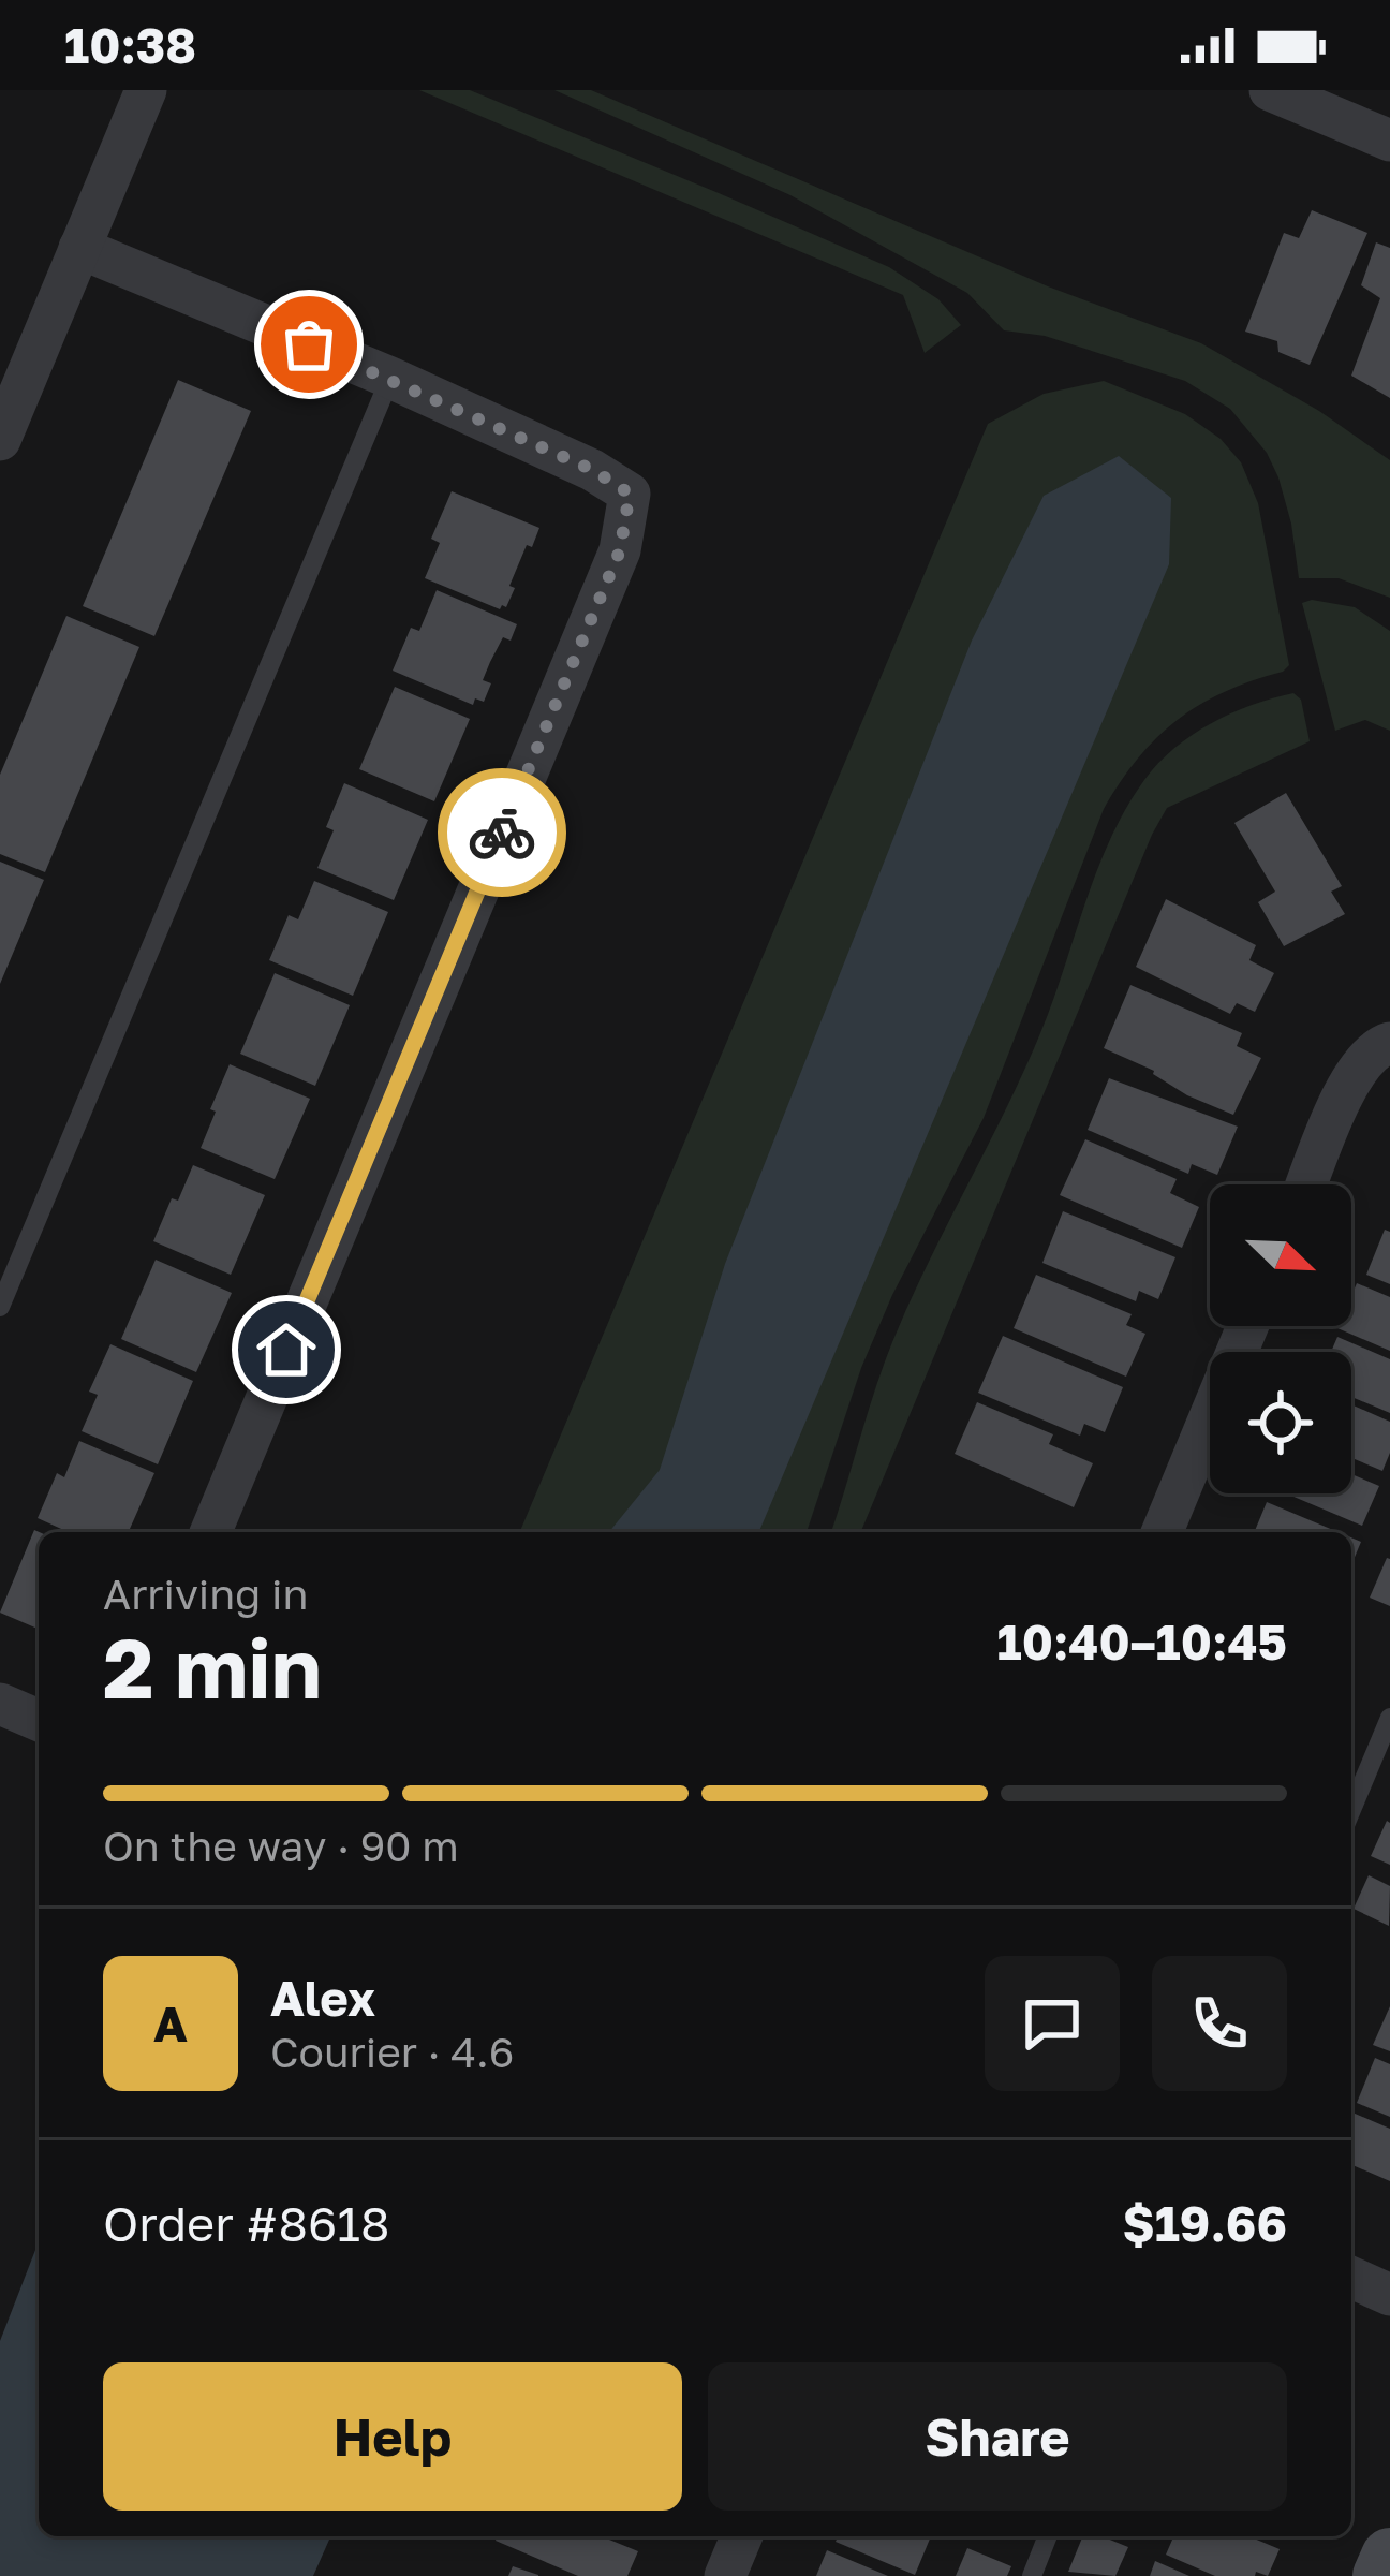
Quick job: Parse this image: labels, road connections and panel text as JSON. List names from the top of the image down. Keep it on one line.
{"north":"bottom right","page":{"status":"10:38","heading":["2 min","Arriving in","10:40–10:45"],"panel":["Alex","Courier · 4.6","Order #8618","$19.66"],"bar":"On the way · 90 m","round":"A","buttons":["Help","Share"]}}
